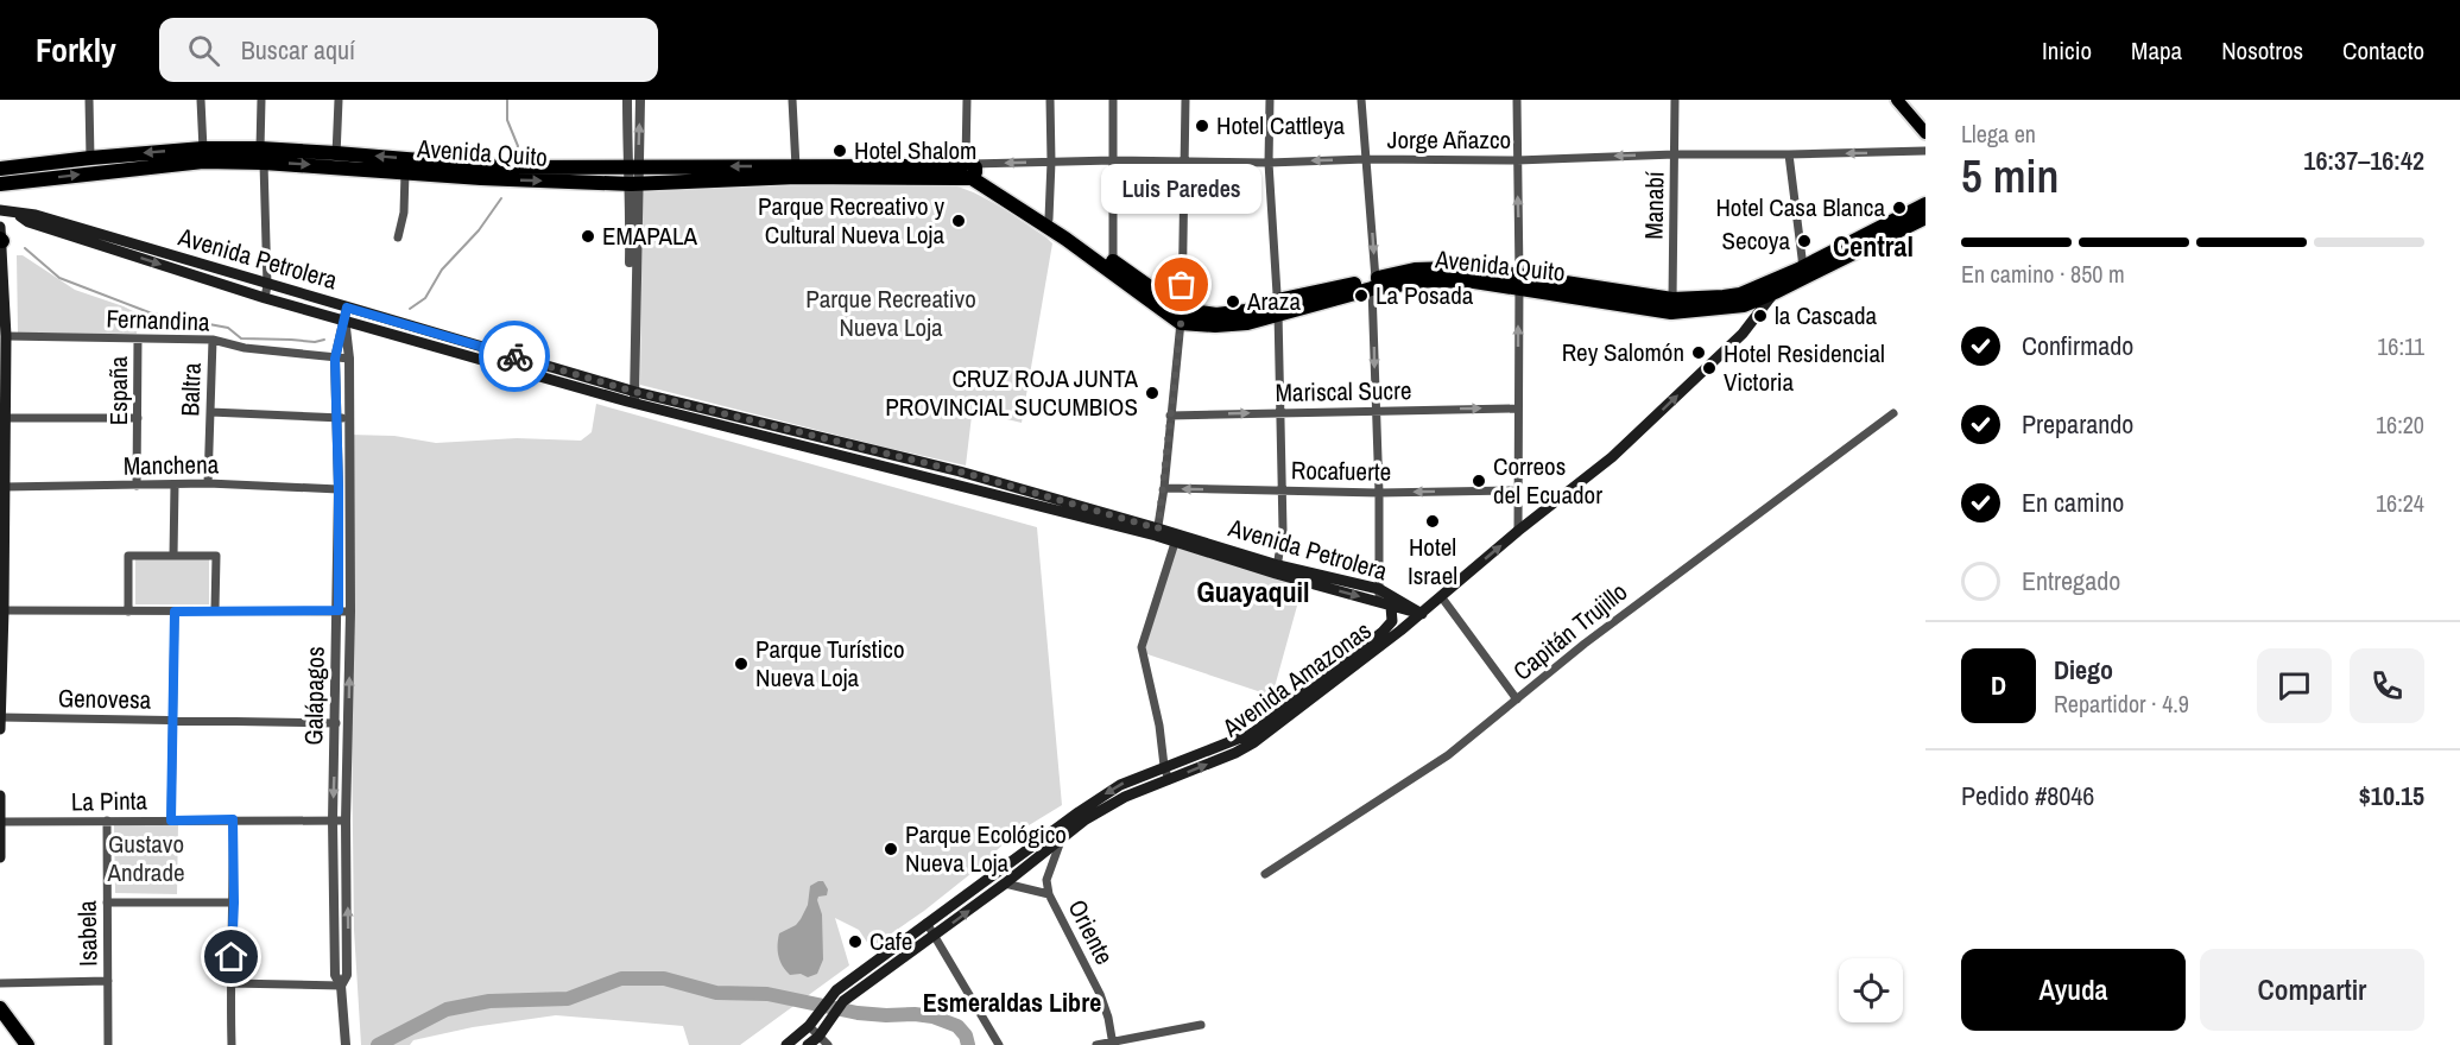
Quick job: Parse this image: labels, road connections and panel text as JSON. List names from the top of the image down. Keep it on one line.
{"streets":{"highway":["Avenida Quito"],"main road":["Avenida Petrolera","Avenida Amazonas"],"street":["Jorge Añazco","Manabí","Fernandina","Baltra","España","Mariscal Sucre","Manchena","Rocafuerte","Capitán Trujillo","Galápagos","Genovesa","La Pinta","Oriente","Isabela"]},"crossings":[["Jorge Añazco","Avenida Quito"],["Jorge Añazco","Manabí"],["Avenida Quito","Manabí"],["Avenida Quito","Avenida Amazonas"],["Avenida Petrolera","Avenida Amazonas"],["Avenida Petrolera","Galápagos"],["Fernandina","Baltra"],["Fernandina","España"],["Fernandina","Galápagos"],["Baltra","Manchena"],["España","Manchena"],["Manchena","Galápagos"],["Avenida Amazonas","Oriente"],["Galápagos","Genovesa"],["Galápagos","La Pinta"],["La Pinta","Isabela"]],"one_way":["Jorge Añazco","Mariscal Sucre","Rocafuerte"],"districts":["Central","Guayaquil","Esmeraldas Libre"],"parks":["Parque Recreativo Nueva Loja","Gustavo Andrade"],"places":["Hotel Cattleya","Hotel Shalom","Hotel Casa Blanca","Parque Recreativo y Cultural Nueva Loja","EMAPALA","Secoya","Luis Paredes","La Posada","Araza","la Cascada","Rey Salomón","Hotel Residencial Victoria","CRUZ ROJA JUNTA PROVINCIAL SUCUMBIOS","Correos del Ecuador","Hotel Israel","Parque Turístico Nueva Loja","Parque Ecológico Nueva Loja","Cafe"],"page":{"header":"Forkly","search":"Buscar aquí","nav":["Inicio","Mapa","Nosotros","Contacto"],"heading":["5 min","Llega en","16:37–16:42"],"panel":["Diego","Repartidor · 4.9","Pedido #8046","$10.15"],"bubble":"Luis Paredes","bar":"En camino · 850 m","list":[["Confirmado","16:11"],["Preparando","16:20"],["En camino","16:24"],"Entregado"],"round":"D","buttons":["Ayuda","Compartir"]}}
